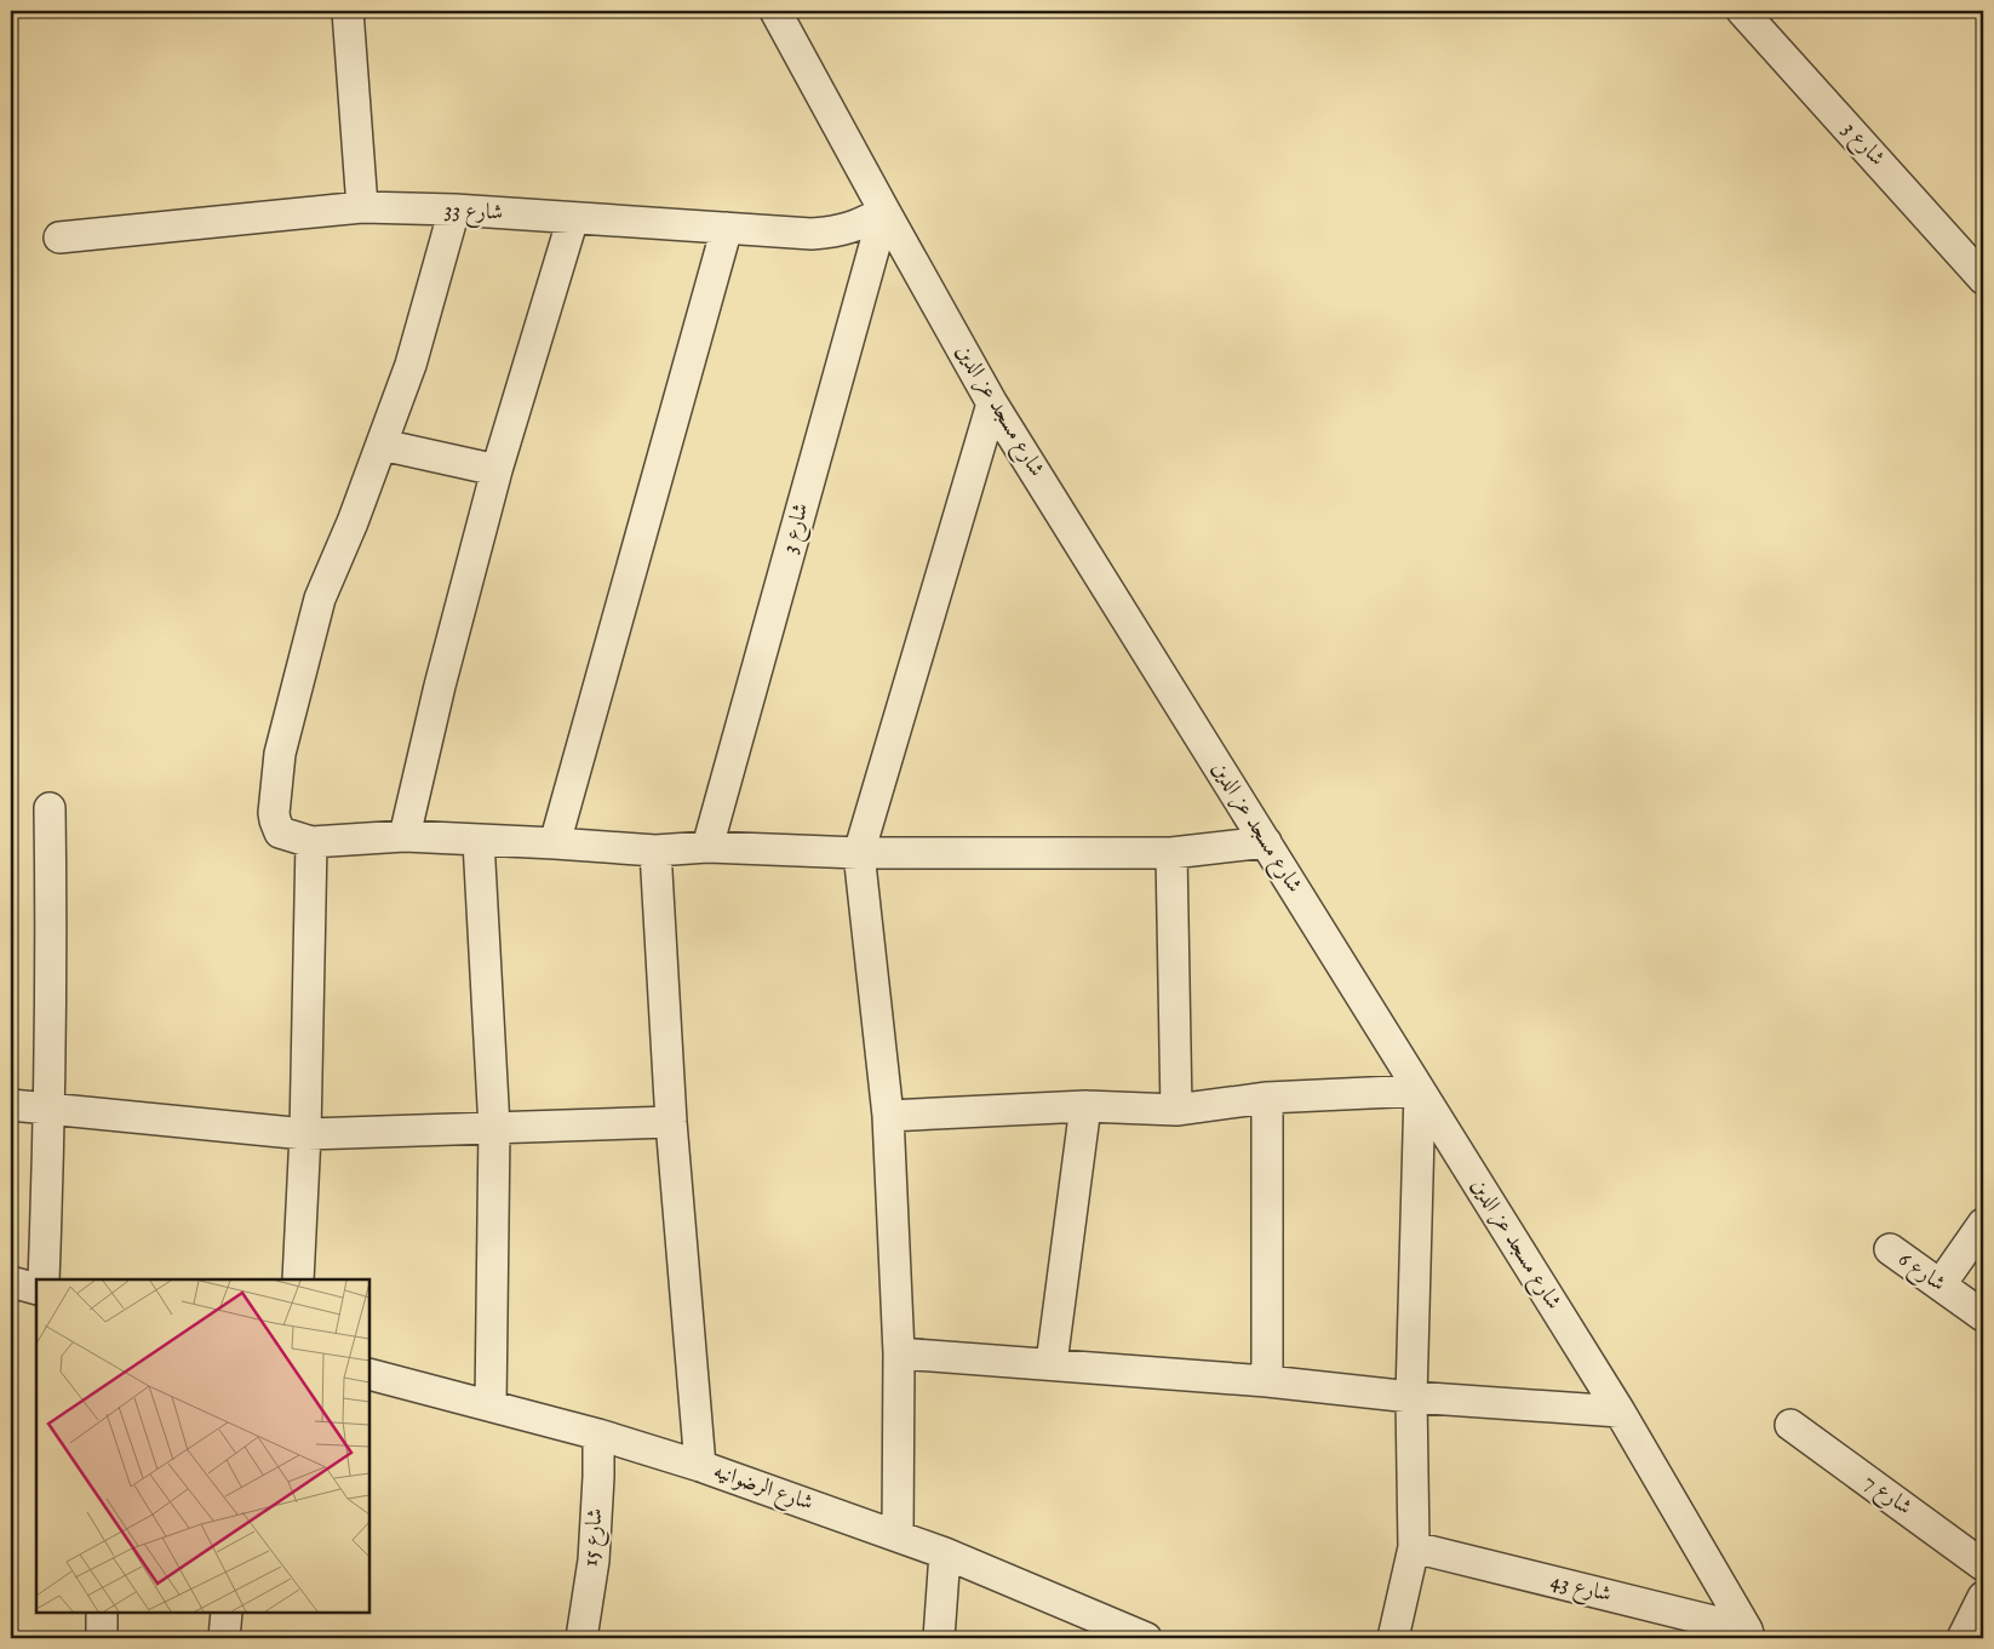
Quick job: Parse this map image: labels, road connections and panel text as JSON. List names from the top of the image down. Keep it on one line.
{"streets":{"street":["شارع 3","شارع 33","شارع مسجد عز الدين","شارع 6","شارع الرضوانيه","شارع 7","شارع 15","شارع 43"]},"crossings":[["شارع 3","شارع 33"],["شارع 3","شارع مسجد عز الدين"],["شارع 33","شارع مسجد عز الدين"],["شارع مسجد عز الدين","شارع 43"],["شارع الرضوانيه","شارع 15"]]}
